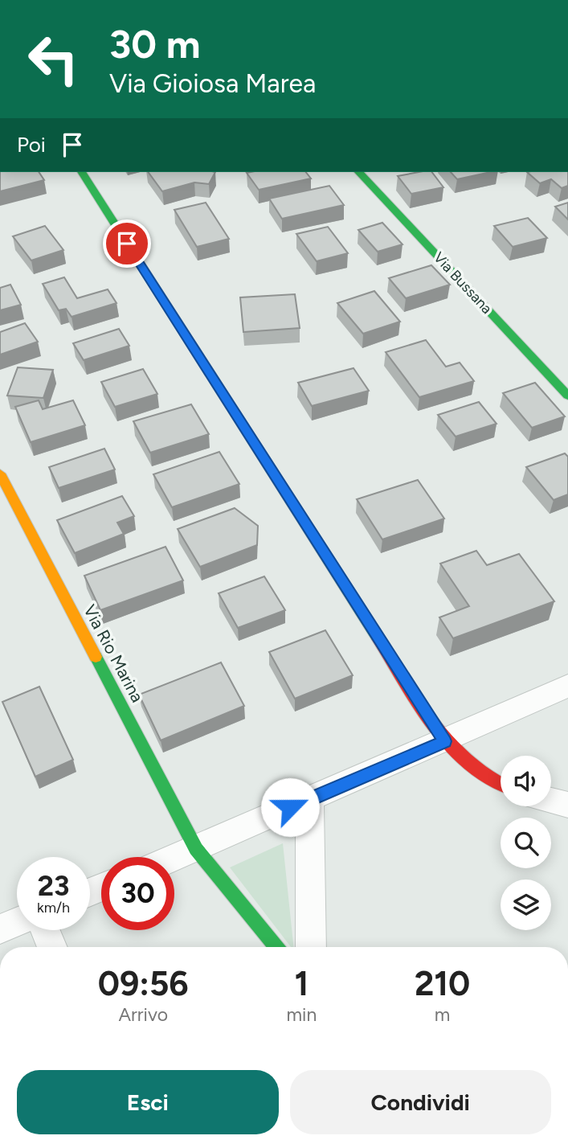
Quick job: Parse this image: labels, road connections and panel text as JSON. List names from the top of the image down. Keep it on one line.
{"streets":{"street":["Via Bussana","Via Rio Marina"]},"page":{"turn":["30 m","Via Gioiosa Marea"],"then":"Poi","speed":"23 km/h","limit":"30","eta":["09:56","Arrivo","1","min","210","m"],"buttons":["Esci","Condividi"]}}
